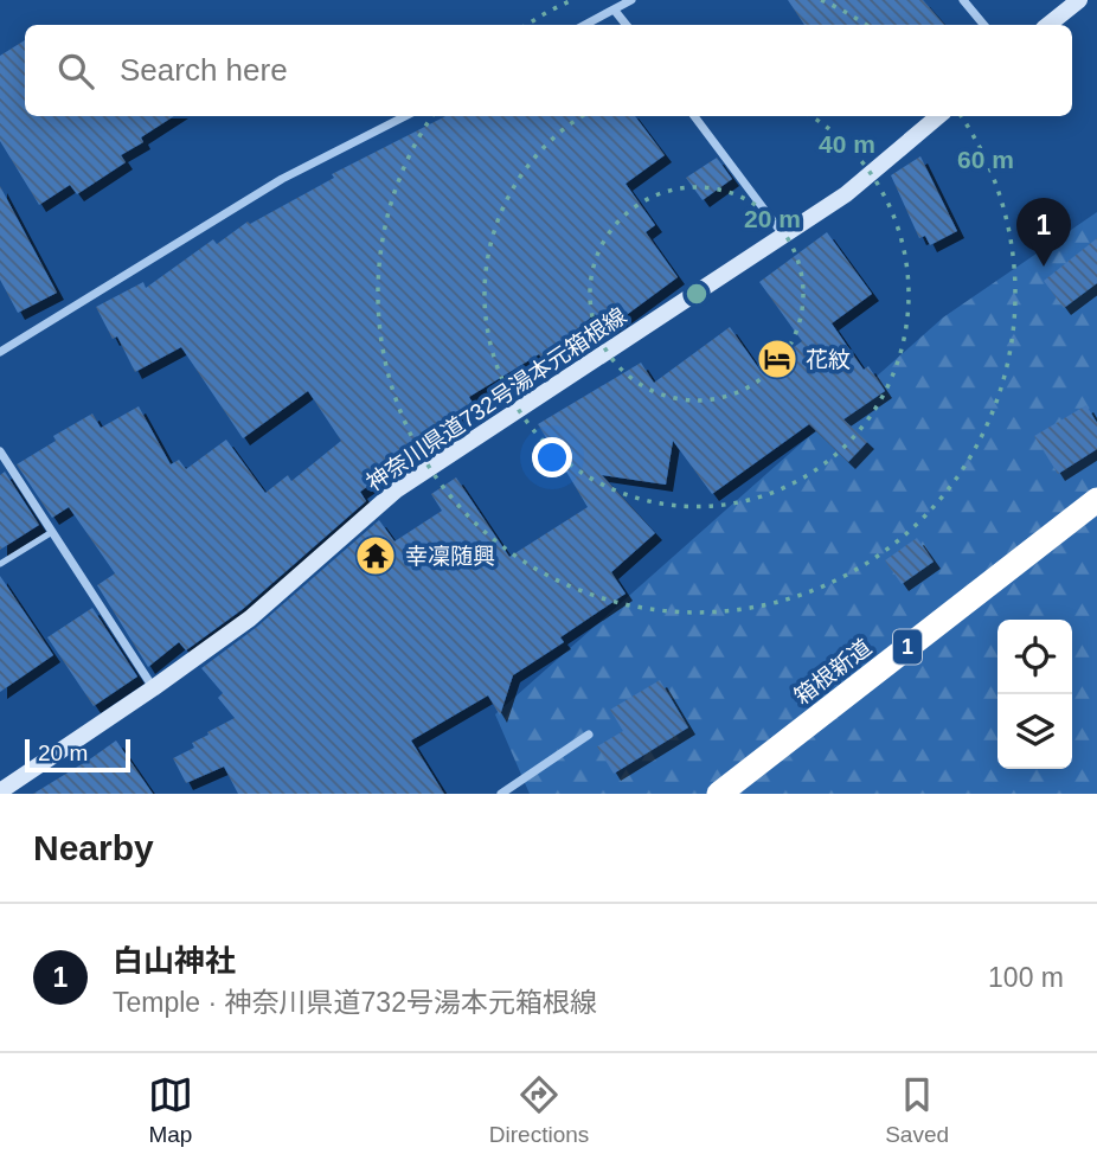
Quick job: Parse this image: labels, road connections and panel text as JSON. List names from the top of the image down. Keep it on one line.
{"streets":{"highway":["1","箱根新道"],"main road":["神奈川県道732号湯本元箱根線"]},"places":{"hotel":["花紋"],"temple":["幸凜随興"]},"scale_bar":"20 m","page":{"search":"Search here","pins":"1","scale":"20 m","heading":"Nearby","list":[{"mark":"1","name":"白山神社","note":"Temple · 神奈川県道732号湯本元箱根線","value":"100 m"}],"nav":["Map","Directions","Saved"]},"rings":["40 m","60 m","20 m"]}
